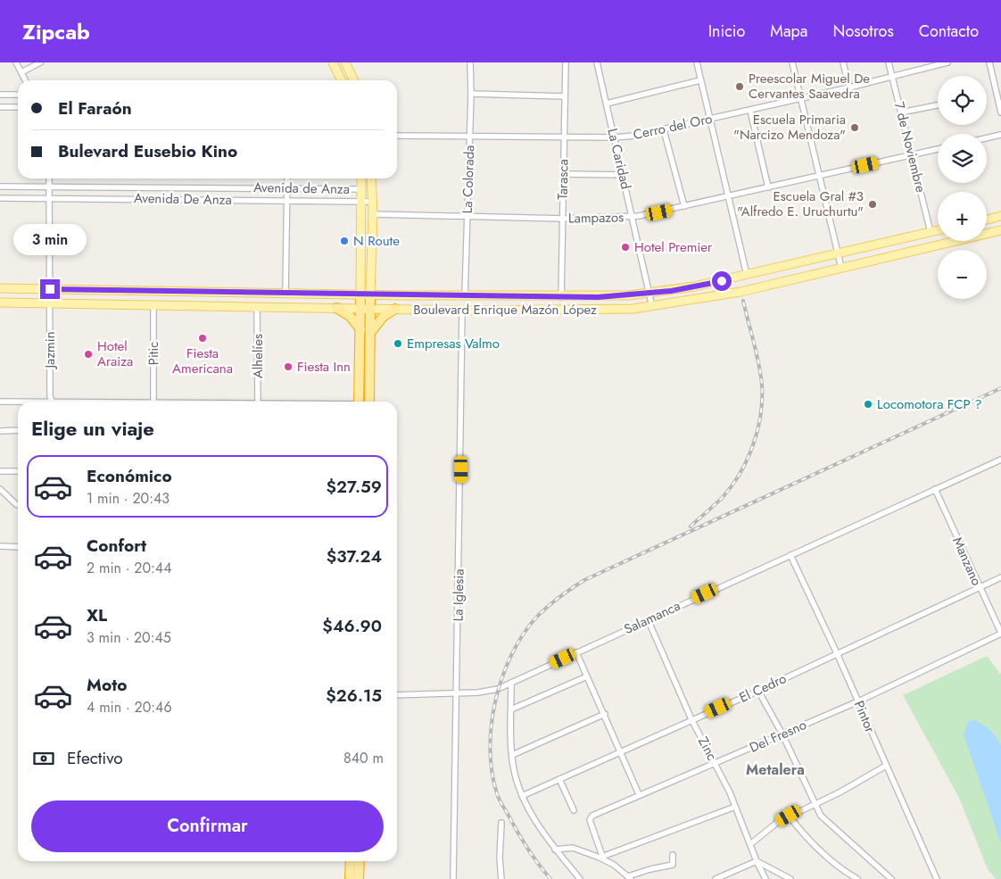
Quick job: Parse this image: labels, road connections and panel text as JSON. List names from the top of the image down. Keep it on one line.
{"streets":{"main road":["Boulevard Enrique Mazón López"],"street":["Cerro del Oro","7 de Noviembre","La Caridad","La Colorada","Tarasca","Avenida de Anza","Avenida De Anza","Lampazos","Jazmin","Pitic","Alhelíes","Manzano","La Iglesia","Salamanca","El Cedro","Pintor","Del Fresno","Zinc"]},"crossings":[["Cerro del Oro","7 de Noviembre"],["Cerro del Oro","La Caridad"],["Cerro del Oro","La Colorada"],["Cerro del Oro","Tarasca"],["7 de Noviembre","Lampazos"],["7 de Noviembre","Boulevard Enrique Mazón López"],["La Caridad","Lampazos"],["La Caridad","Boulevard Enrique Mazón López"],["La Colorada","Lampazos"],["La Colorada","Boulevard Enrique Mazón López"],["Tarasca","Lampazos"],["Tarasca","Boulevard Enrique Mazón López"],["Avenida de Anza","Jazmin"],["Avenida De Anza","Jazmin"],["Boulevard Enrique Mazón López","Jazmin"],["Boulevard Enrique Mazón López","Pitic"],["Boulevard Enrique Mazón López","Alhelíes"],["Boulevard Enrique Mazón López","La Iglesia"],["Manzano","Salamanca"],["Manzano","El Cedro"],["Manzano","Del Fresno"],["La Iglesia","Salamanca"],["Salamanca","Pintor"],["Salamanca","Zinc"],["El Cedro","Pintor"],["El Cedro","Zinc"],["Pintor","Del Fresno"],["Del Fresno","Zinc"]],"districts":["Metalera"],"places":["Preescolar Miguel De Cervantes Saavedra","Escuela Primaria \"Narcizo Mendoza\"","Escuela Gral #3 \"Alfredo E. Uruchurtu\"","N Route","Hotel Premier","Fiesta Americana","Empresas Valmo","Hotel Araiza","Fiesta Inn","Locomotora FCP ?"],"page":{"header":"Zipcab","nav":["Inicio","Mapa","Nosotros","Contacto"],"map_buttons":["+","−"],"banner":["El Faraón","Bulevard Eusebio Kino"],"bubble":"3 min","heading":"Elige un viaje","list":[{"name":"Económico","note":"1 min · 20:43","value":"$27.59"},{"name":"Confort","note":"2 min · 20:44","value":"$37.24"},{"name":"XL","note":"3 min · 20:45","value":"$46.90"},{"name":"Moto","note":"4 min · 20:46","value":"$26.15"}],"pay":["Efectivo","840 m"],"buttons":"Confirmar"}}
